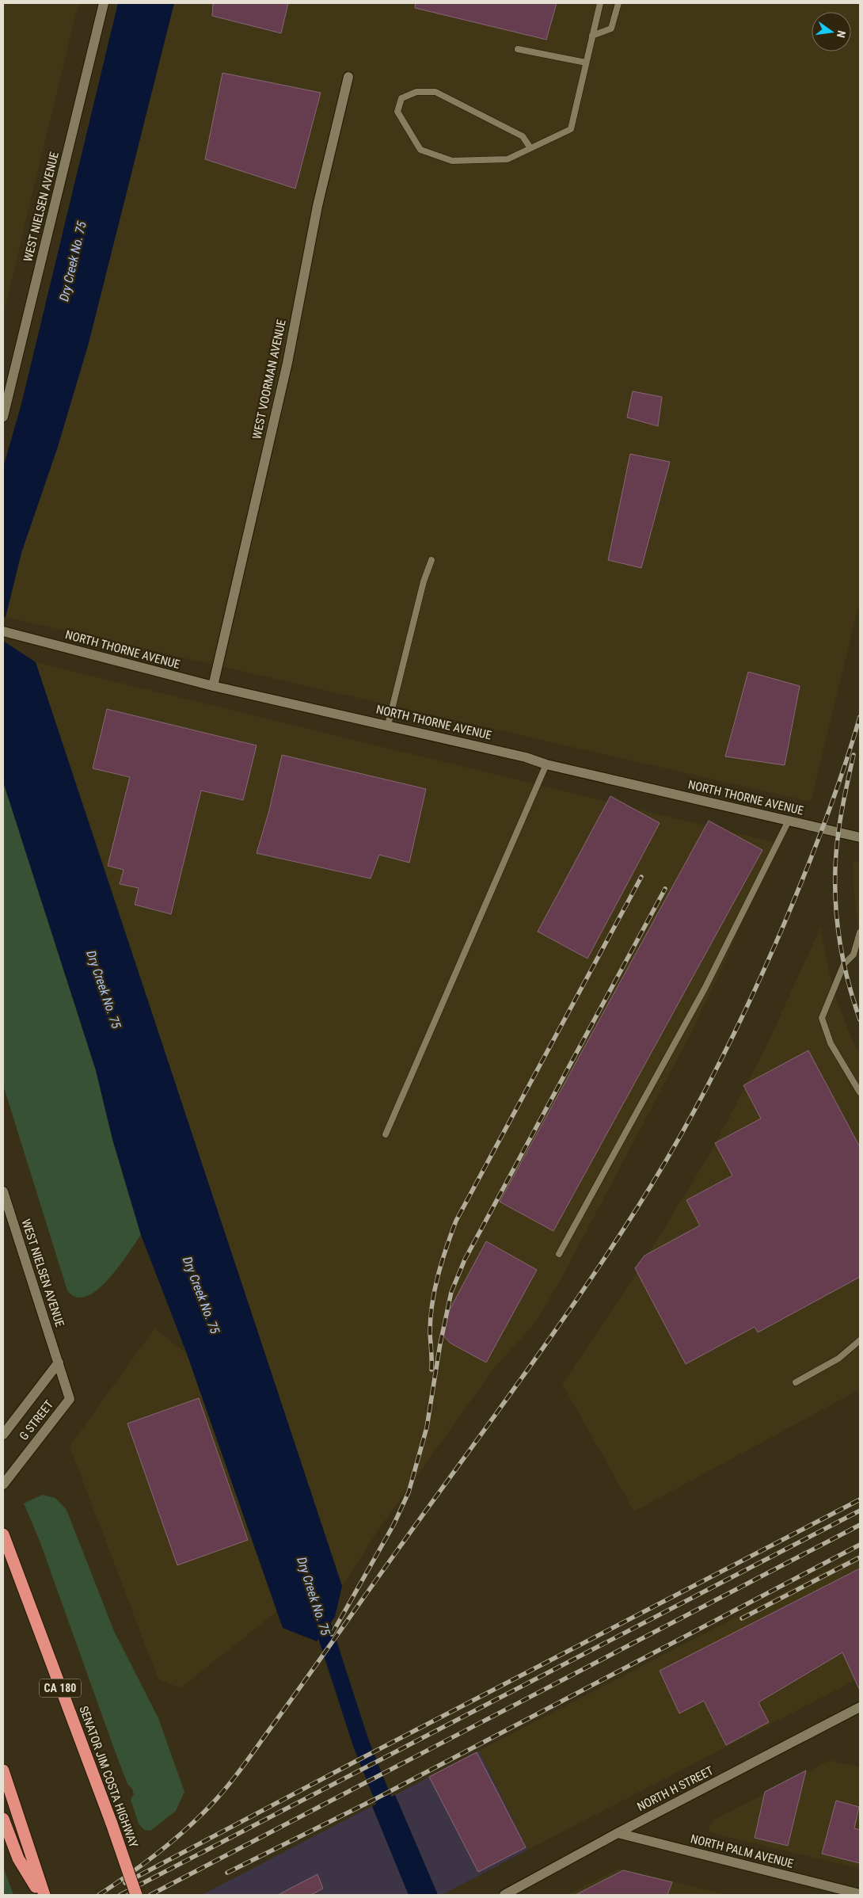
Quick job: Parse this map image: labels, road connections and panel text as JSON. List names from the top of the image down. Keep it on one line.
{"streets":{"highway":["CA 180","SENATOR JIM COSTA HIGHWAY"],"street":["WEST NIELSEN AVENUE","WEST VOORMAN AVENUE","NORTH THORNE AVENUE","G STREET","NORTH H STREET","NORTH PALM AVENUE"]},"crossings":[["WEST NIELSEN AVENUE","G STREET"],["WEST VOORMAN AVENUE","NORTH THORNE AVENUE"],["NORTH H STREET","NORTH PALM AVENUE"]],"water":["Dry Creek No. 75"],"north":"right"}
